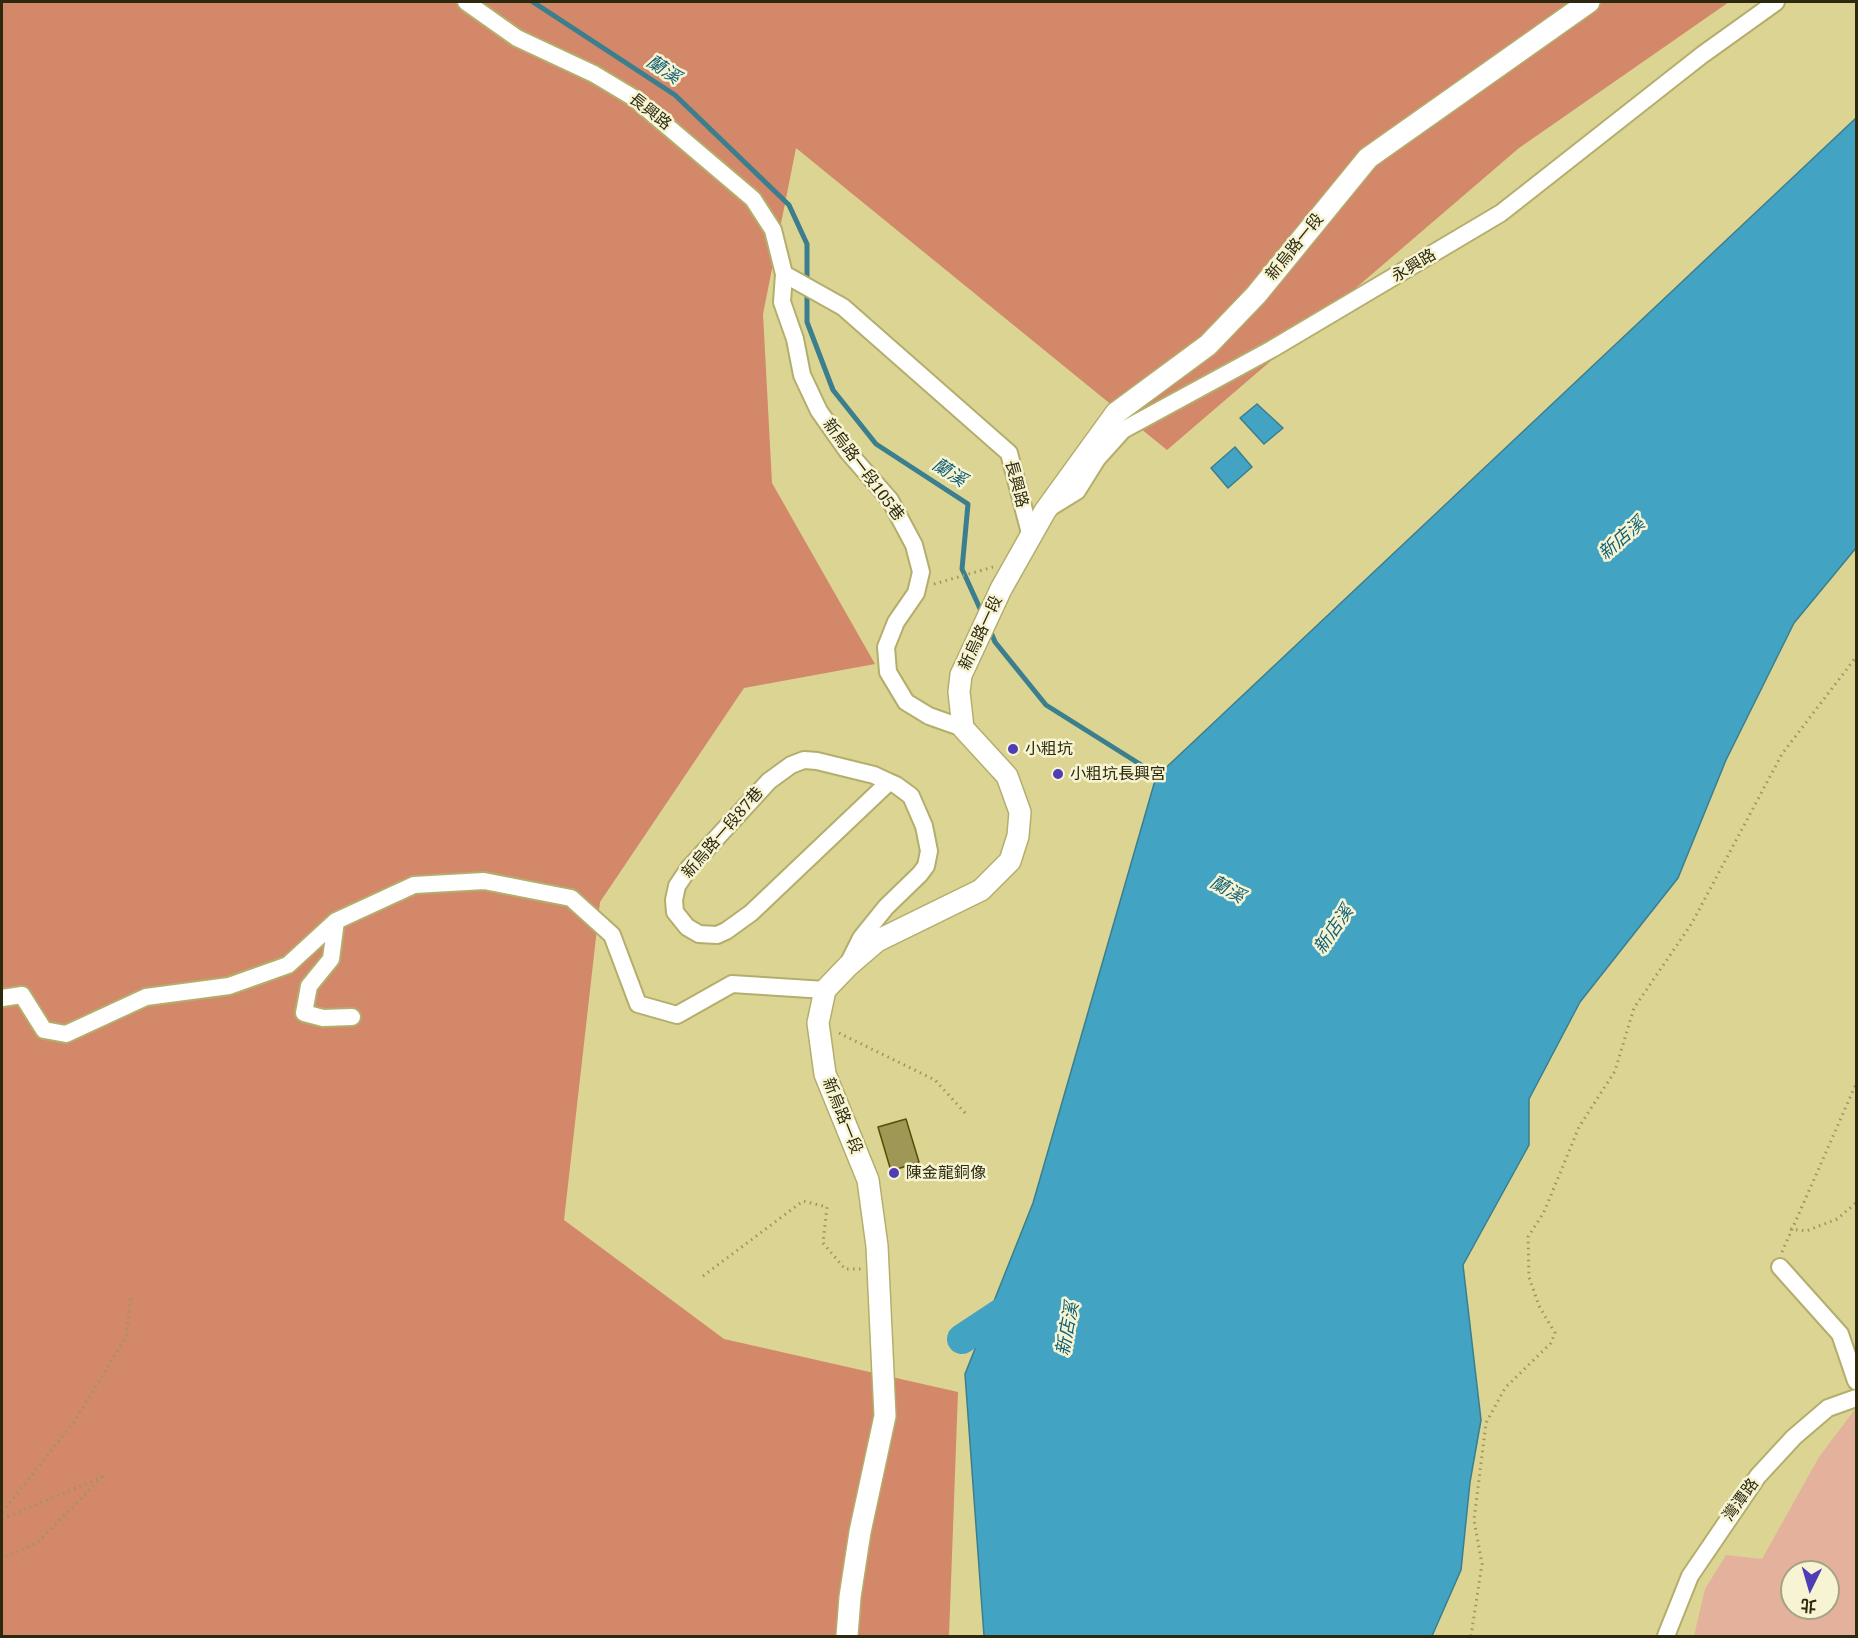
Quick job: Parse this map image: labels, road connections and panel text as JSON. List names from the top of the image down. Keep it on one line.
{"streets":{"main road":["新烏路一段"],"street":["長興路","永興路","新烏路一段105巷","新烏路一段87巷","灣潭路"]},"crossings":[["長興路","新烏路一段"],["長興路","新烏路一段105巷"],["新烏路一段","永興路"],["新烏路一段","新烏路一段105巷"]],"water":["蘭溪","新店溪"],"places":["小粗坑","小粗坑長興宮","陳金龍銅像"],"north":"bottom"}
